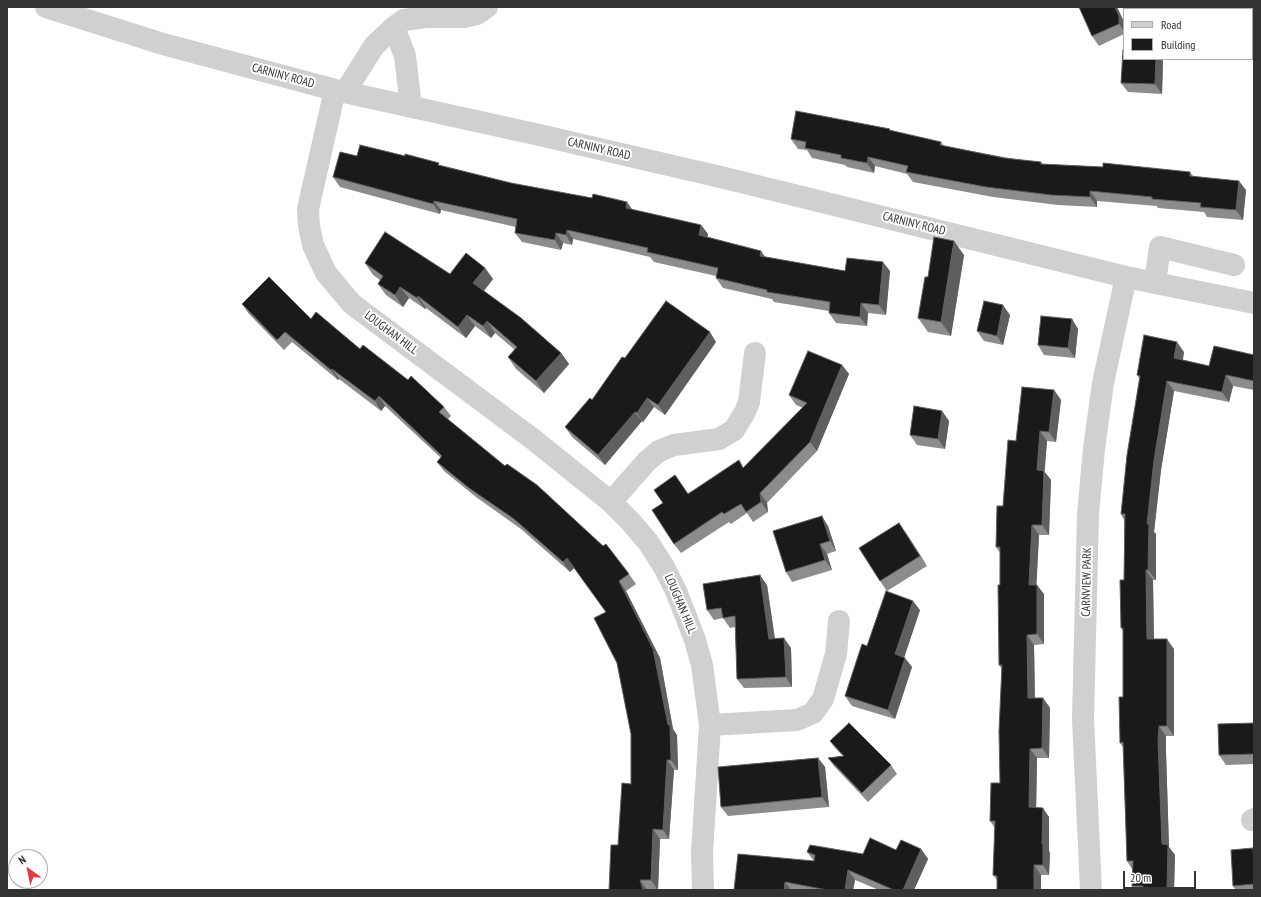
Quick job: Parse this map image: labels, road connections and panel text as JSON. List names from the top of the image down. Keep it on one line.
{"streets":{"street":["CARNINY ROAD","LOUGHAN HILL","CARNVIEW PARK"]},"crossings":[["CARNINY ROAD","LOUGHAN HILL"],["CARNINY ROAD","CARNVIEW PARK"]],"legend":["Road","Building"],"scale_bar":"20 m","north":"top left"}
